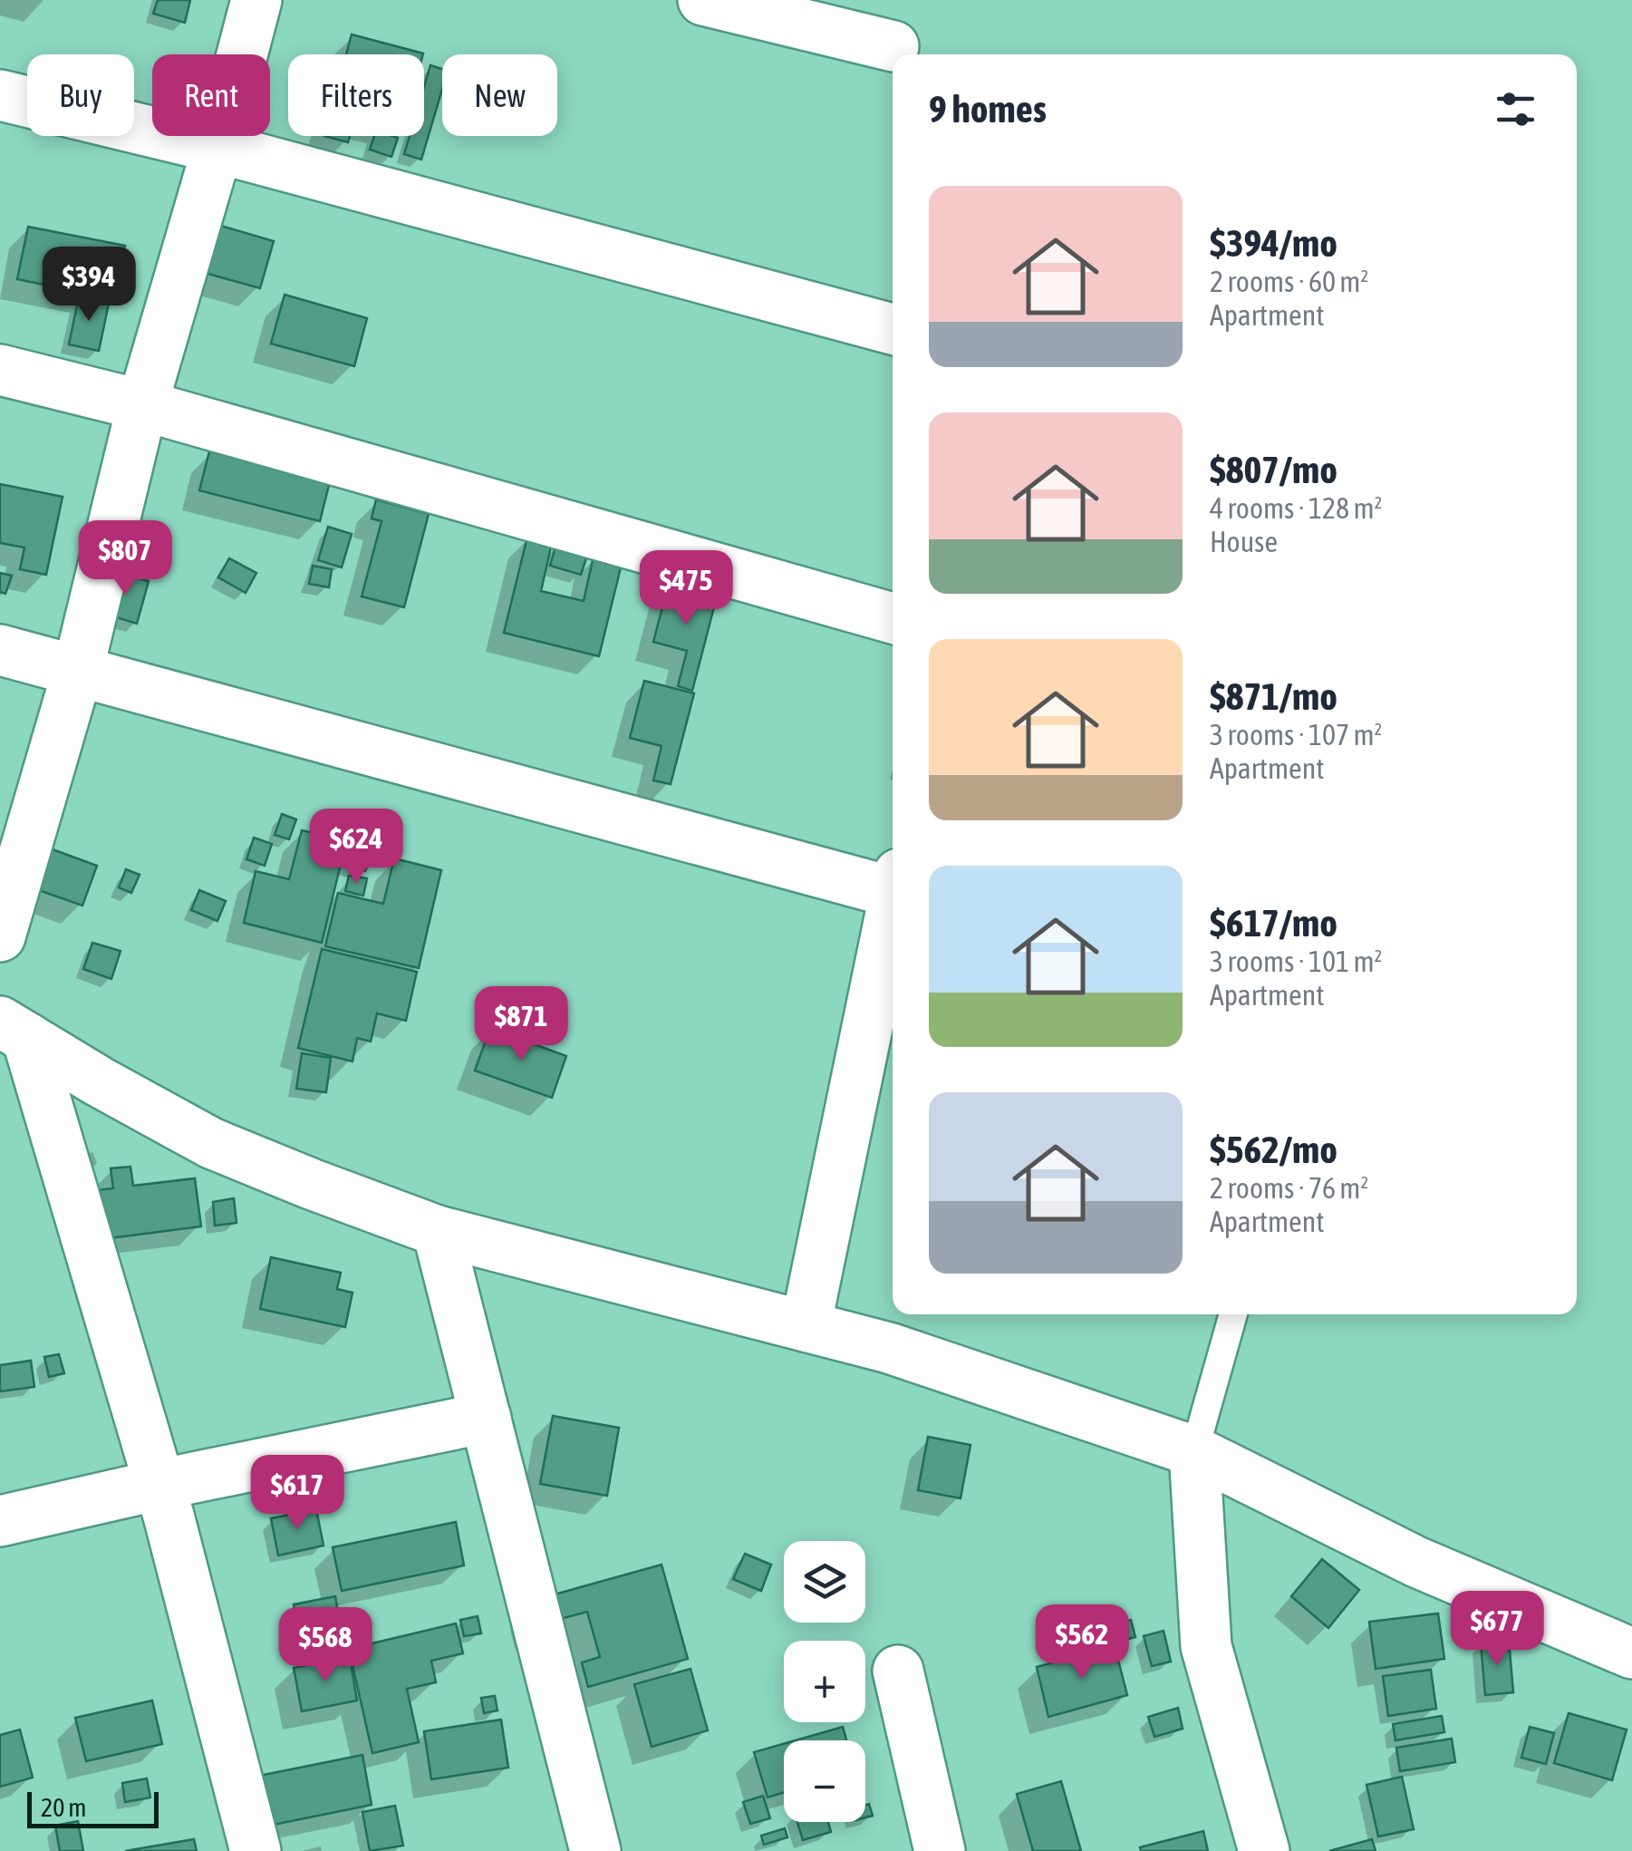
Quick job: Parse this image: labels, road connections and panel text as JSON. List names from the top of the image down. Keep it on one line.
{"scale_bar":"20 m","page":{"chip":["Buy","Rent","Filters","New"],"heading":"9 homes","list":[{"name":"$394/mo","note":"2 rooms · 60 m² · Apartment"},{"name":"$807/mo","note":"4 rooms · 128 m² · House"},{"name":"$871/mo","note":"3 rooms · 107 m² · Apartment"},{"name":"$617/mo","note":"3 rooms · 101 m² · Apartment"},{"name":"$562/mo","note":"2 rooms · 76 m² · Apartment"}],"price":["$394","$807","$475","$624","$871","$617","$677","$562","$568"],"map_buttons":["+","−"],"scale":"20 m"}}
